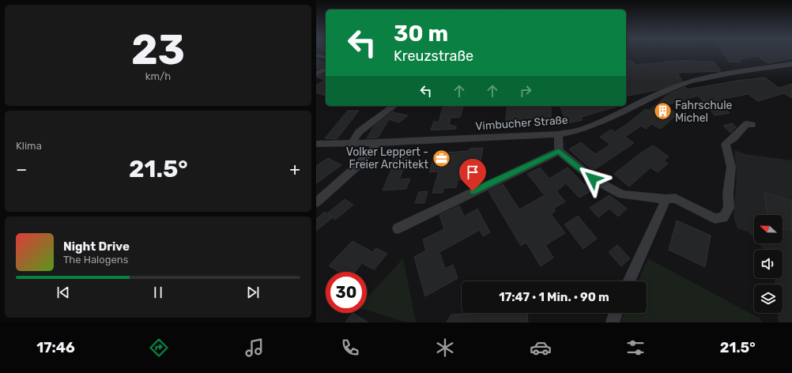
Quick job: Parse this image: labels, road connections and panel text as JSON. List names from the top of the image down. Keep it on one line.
{"streets":{"street":["Vimbucher Straße"]},"places":{"building":["Fahrschule Michel"],"office":["Volker Leppert - Freier Architekt"]},"north":"left","page":{"tile":[["23","km/h"],"Klima"],"turn":["30 m","Kreuzstraße"],"heat":["−","21.5°","+"],"song":["Night Drive","The Halogens"],"limit":"30","trip":"17:47 · 1 Min. · 90 m","tabs":["17:46","21.5°"]}}
